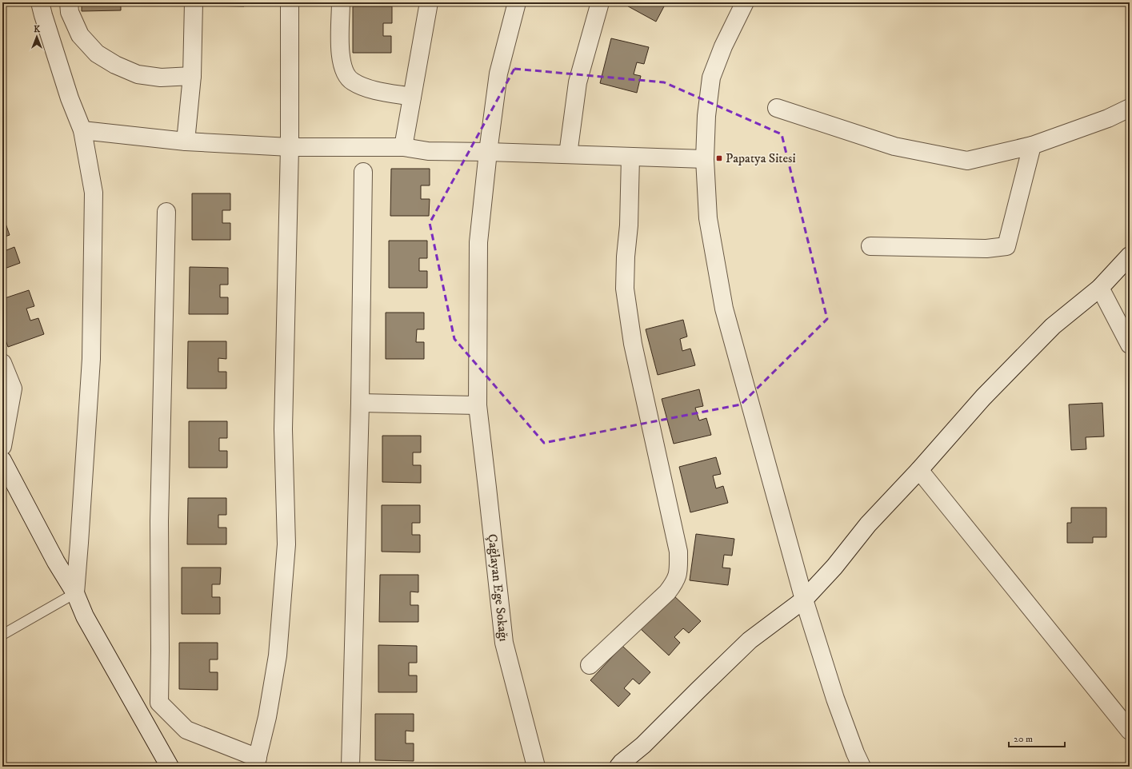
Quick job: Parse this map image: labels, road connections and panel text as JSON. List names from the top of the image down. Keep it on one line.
{"streets":{"street":["Çağlayan Ege Sokağı"]},"places":{"transit":["Papatya Sitesi"]},"scale_bar":"20 m","north":"top"}
